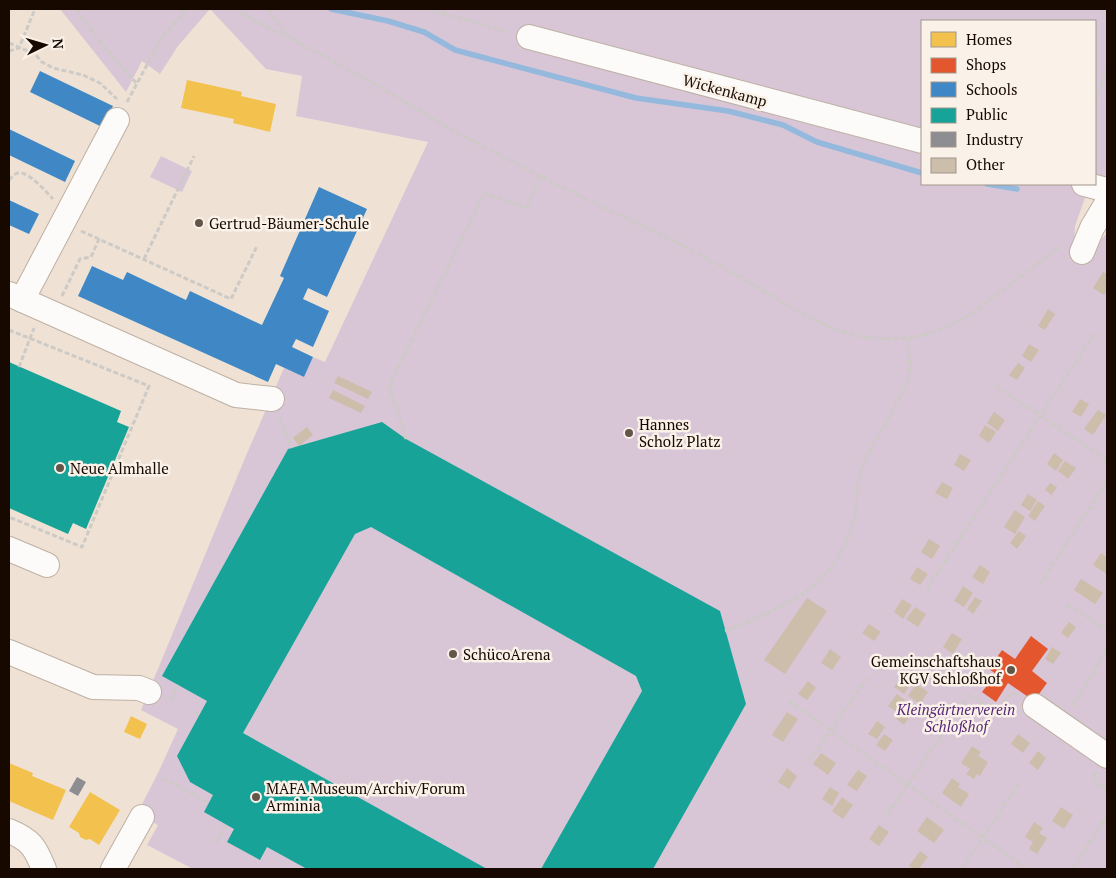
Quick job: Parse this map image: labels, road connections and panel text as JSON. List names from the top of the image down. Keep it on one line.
{"streets":{"street":["Wickenkamp"]},"parks":["Kleingärtnerverein Schloßhof"],"places":["Gertrud-Bäumer-Schule","Hannes Scholz Platz","Neue Almhalle","SchücoArena","Gemeinschaftshaus KGV Schloßhof","MAFA Museum/Archiv/Forum Arminia"],"legend":["Homes","Shops","Schools","Public","Industry","Other"],"north":"right"}
